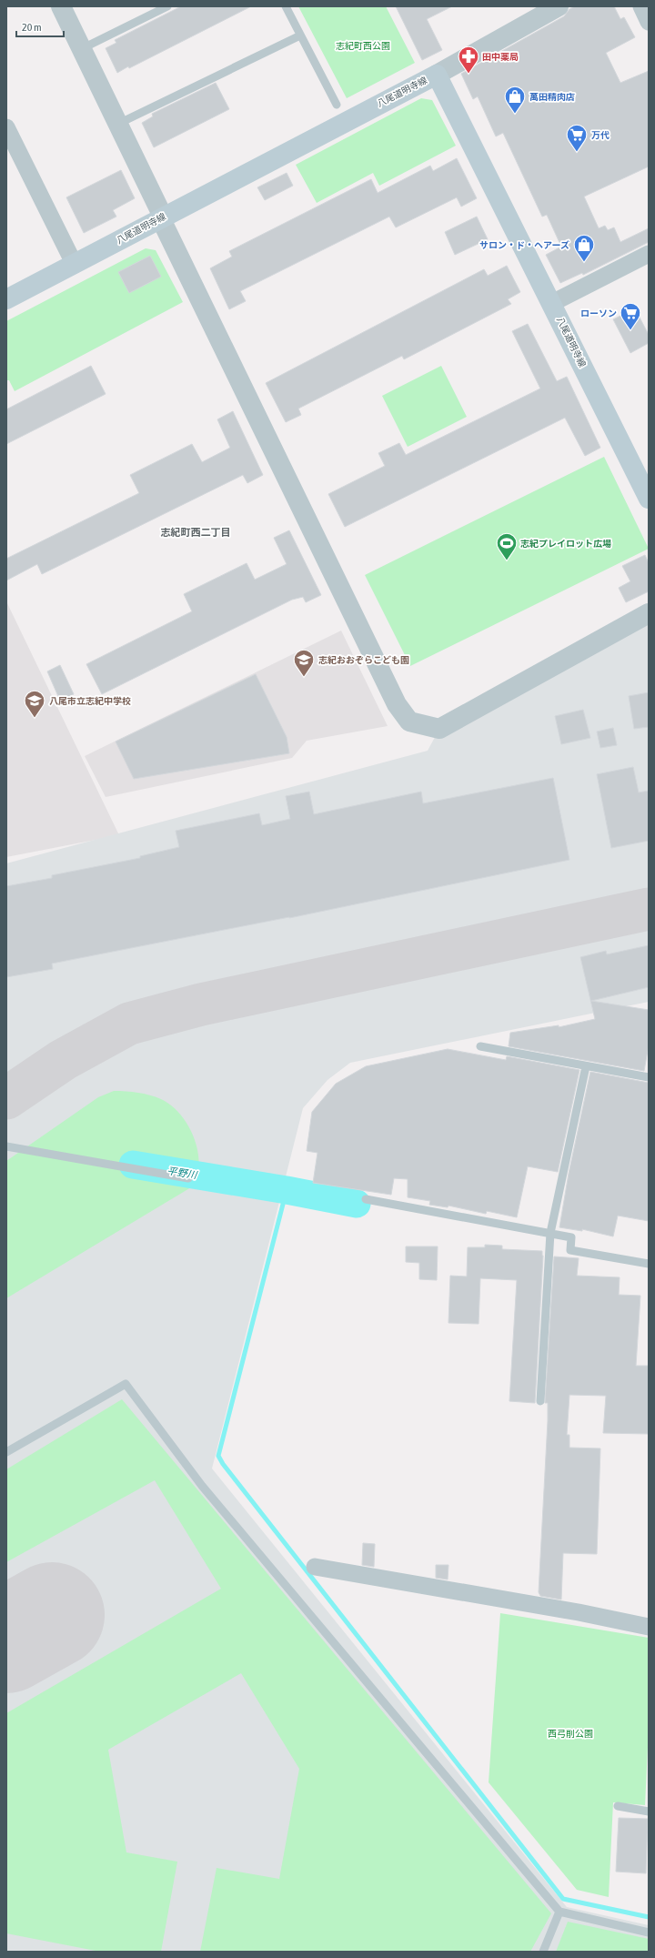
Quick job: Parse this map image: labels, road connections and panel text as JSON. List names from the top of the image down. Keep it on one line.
{"streets":{"main road":["八尾道明寺線"]},"districts":["志紀町西二丁目"],"water":["平野川"],"parks":["志紀町西公園","西弓削公園"],"places":{"pharmacy":["田中薬局"],"shop":["萬田精肉店","サロン・ド・ヘアーズ"],"supermarket":["万代","ローソン"],"sports":["志紀プレイロット広場"],"school or university":["志紀おおぞらこども園","八尾市立志紀中学校"]},"scale_bar":"20 m"}
